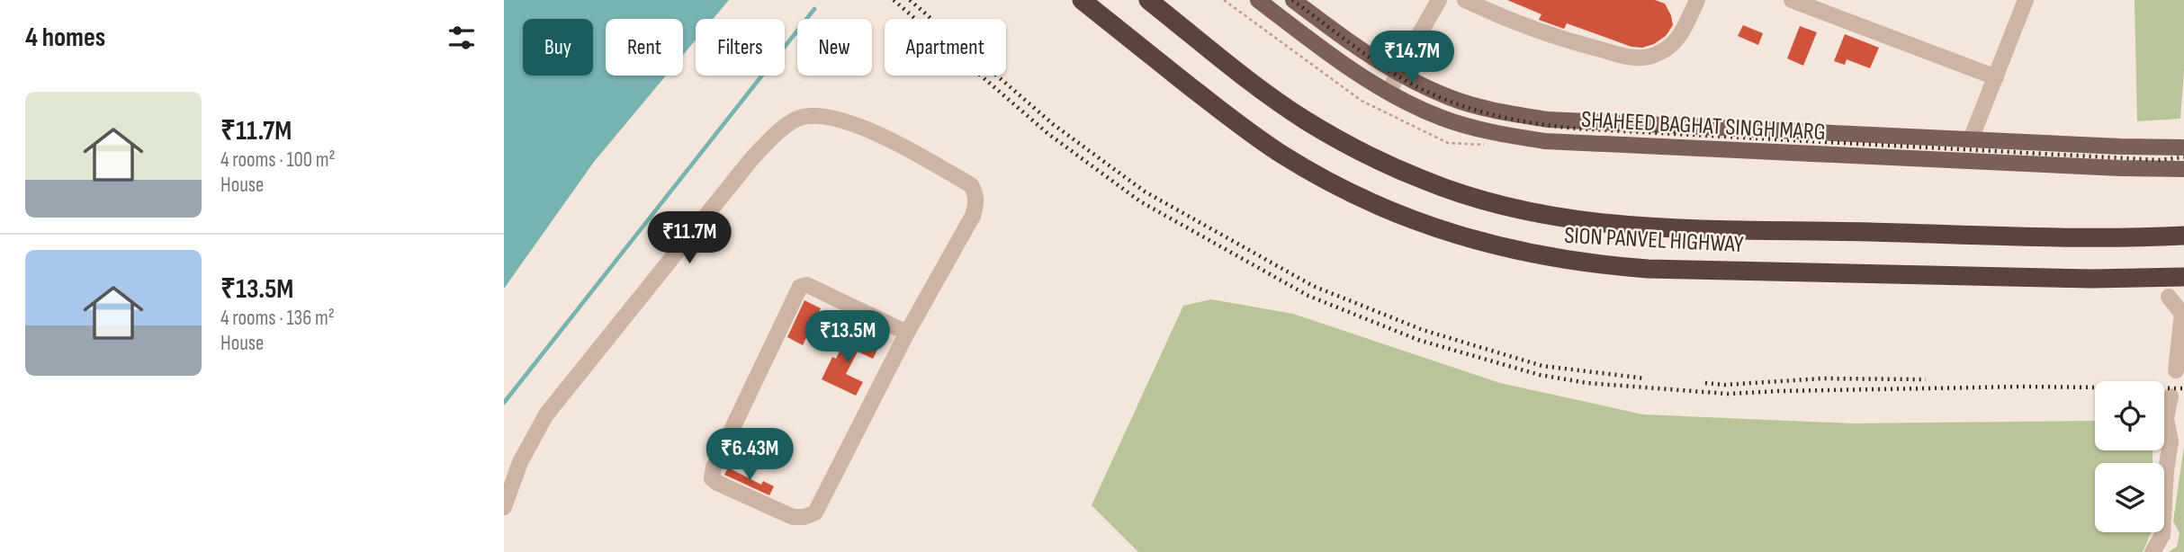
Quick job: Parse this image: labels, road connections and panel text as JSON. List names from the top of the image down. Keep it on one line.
{"streets":{"highway":["SION PANVEL HIGHWAY"],"main road":["SHAHEED BAGHAT SINGH MARG"]},"page":{"heading":"4 homes","chip":["Buy","Rent","Filters","New","Apartment"],"price":["₹14.7M","₹11.7M","₹13.5M","₹6.43M"],"list":[{"name":"₹11.7M","note":"4 rooms · 100 m² · House"},{"name":"₹13.5M","note":"4 rooms · 136 m² · House"}]}}
